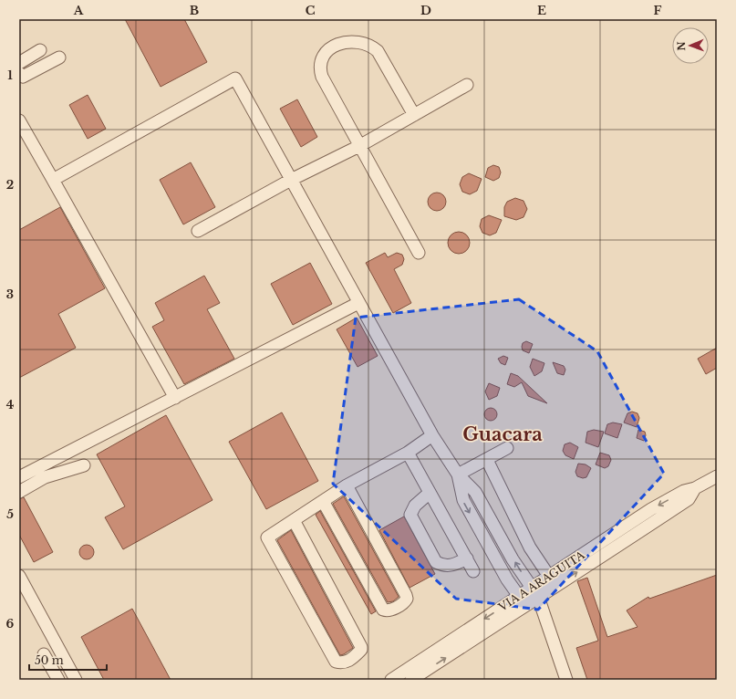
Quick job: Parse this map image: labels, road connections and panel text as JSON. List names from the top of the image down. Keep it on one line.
{"streets":{"street":["VIA A ARAGUITA"]},"districts":["Guacara"],"scale_bar":"50 m","north":"left","grid":{"columns":["A","B","C","D","E","F"],"rows":["1","2","3","4","5","6"]}}
